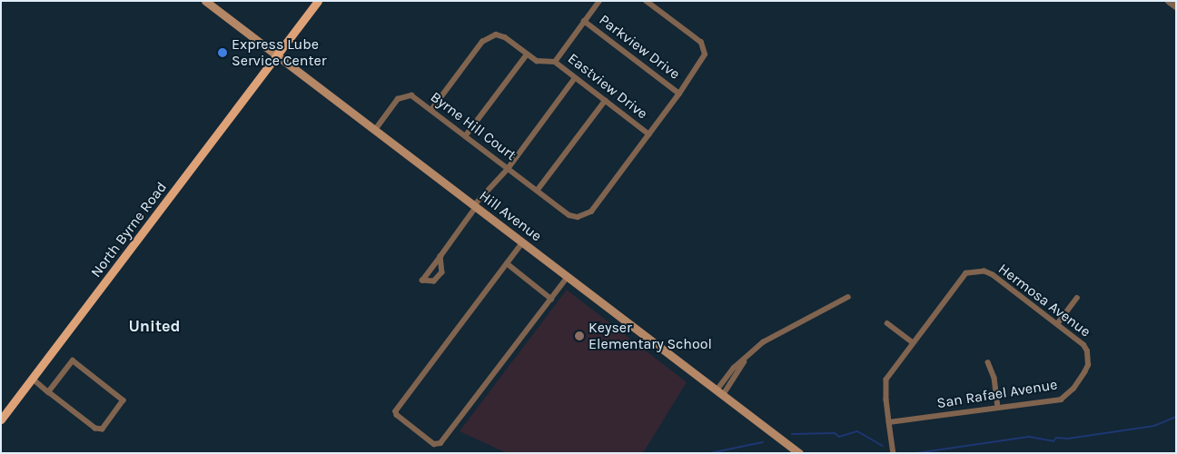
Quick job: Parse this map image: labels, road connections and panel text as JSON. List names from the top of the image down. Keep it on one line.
{"streets":{"main road":["Hill Avenue","North Byrne Road"],"street":["Parkview Drive","Eastview Drive","Byrne Hill Court","Hermosa Avenue","San Rafael Avenue"]},"crossings":[["Parkview Drive","Byrne Hill Court"],["Eastview Drive","Byrne Hill Court"],["Byrne Hill Court","Hill Avenue"],["Hill Avenue","North Byrne Road"],["Hermosa Avenue","San Rafael Avenue"]],"districts":["United"],"places":["Express Lube Service Center","Keyser Elementary School"]}
